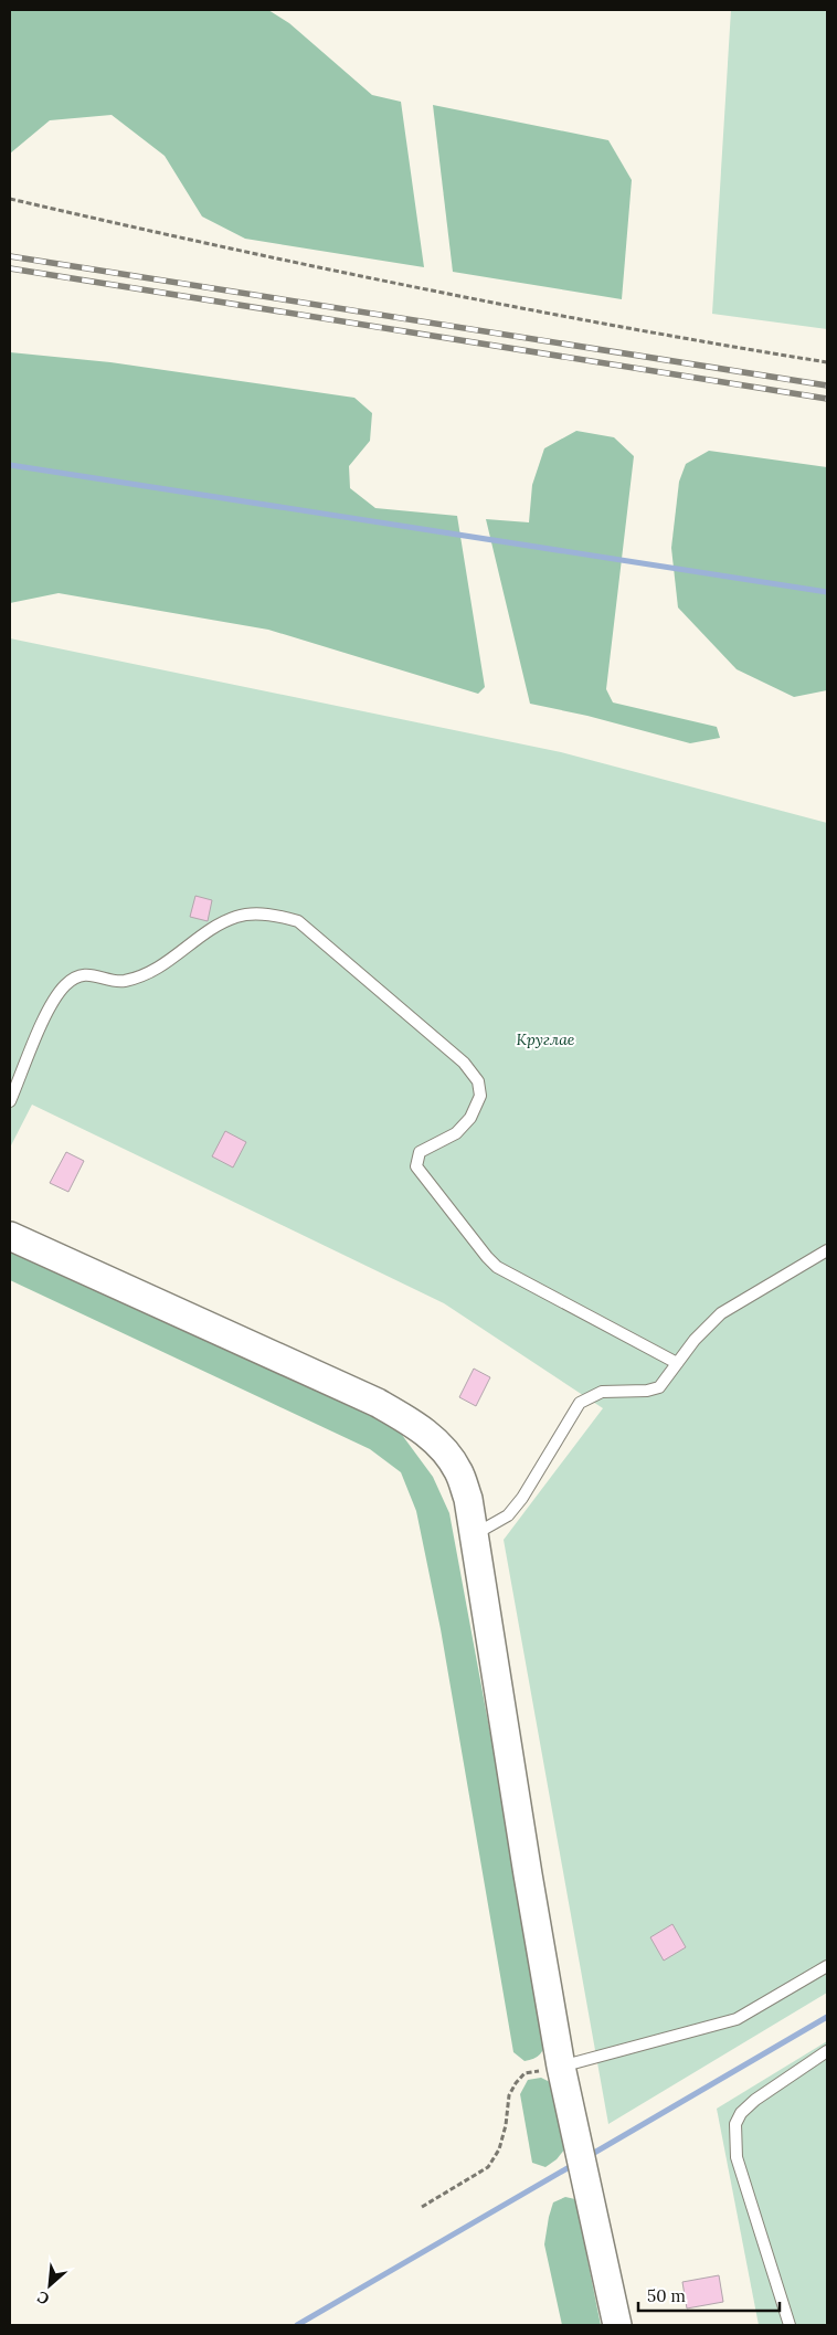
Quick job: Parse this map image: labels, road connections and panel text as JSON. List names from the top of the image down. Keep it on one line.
{"parks":["Круглае"],"scale_bar":"50 m","north":"bottom left"}
